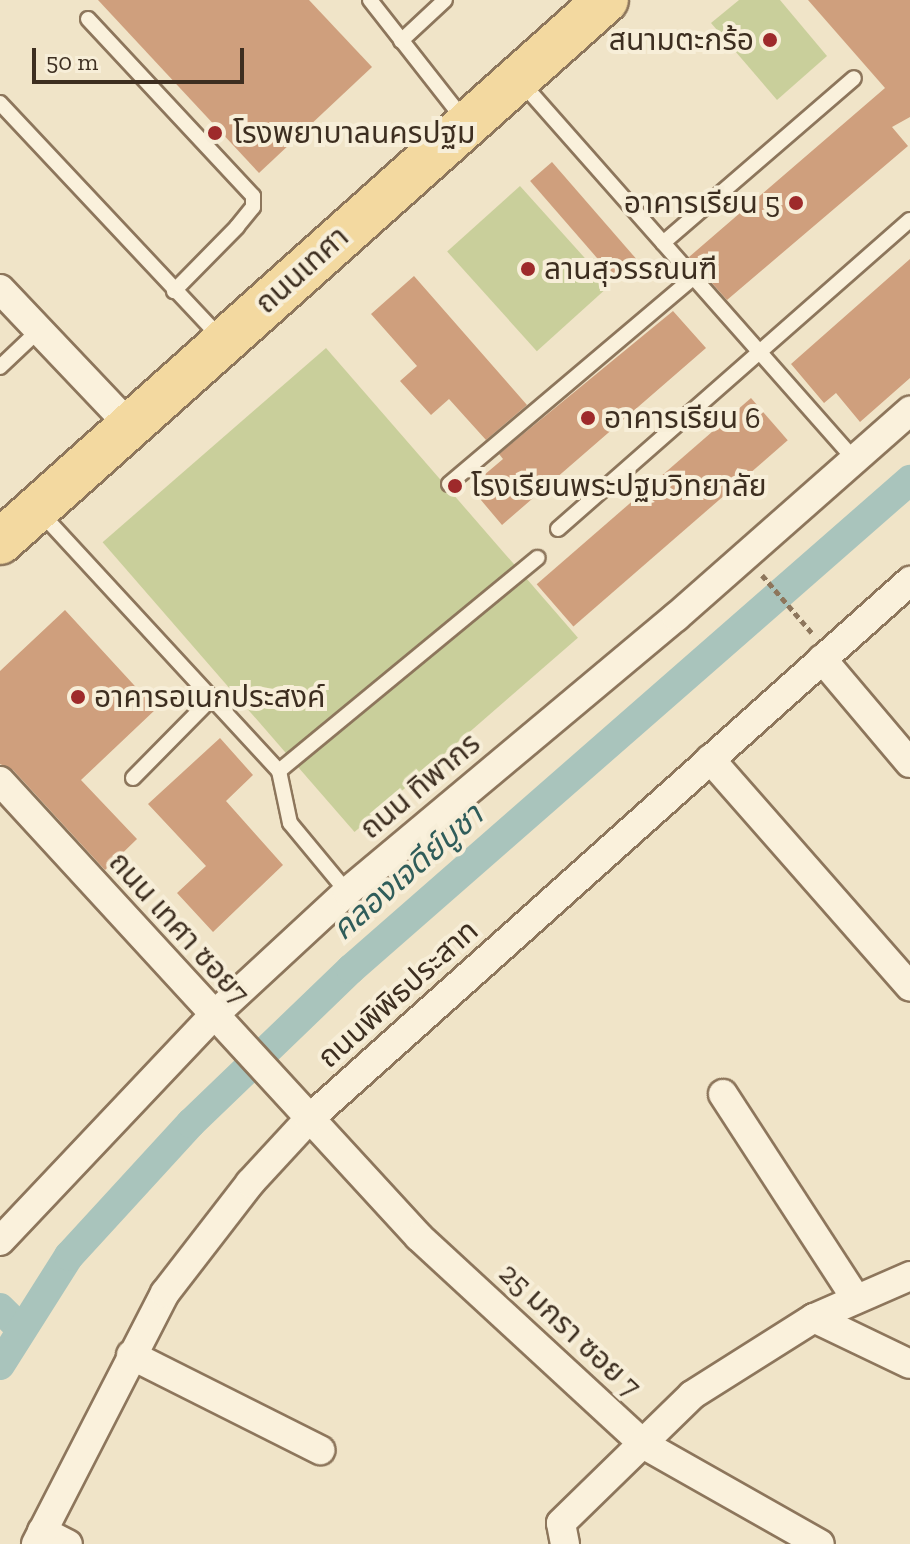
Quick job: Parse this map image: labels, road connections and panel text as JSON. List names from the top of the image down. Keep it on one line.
{"streets":{"main road":["ถนนเทศา"],"street":["ถนน ทิพากร","ถนน เทศา ซอย7","ถนนพิพิธประสาท","25 มกรา ซอย 7"]},"crossings":[["ถนน ทิพากร","ถนน เทศา ซอย7"],["ถนน เทศา ซอย7","ถนนพิพิธประสาท"],["ถนน เทศา ซอย7","25 มกรา ซอย 7"],["ถนนพิพิธประสาท","25 มกรา ซอย 7"]],"water":["คลองเจดีย์บูชา"],"places":["สนามตะกร้อ","โรงพยาบาลนครปฐม","อาคารเรียน 5","ลานสุวรรณนฑี","อาคารเรียน 6","โรงเรียนพระปฐมวิทยาลัย","อาคารอเนกประสงค์"],"scale_bar":"50 m"}
